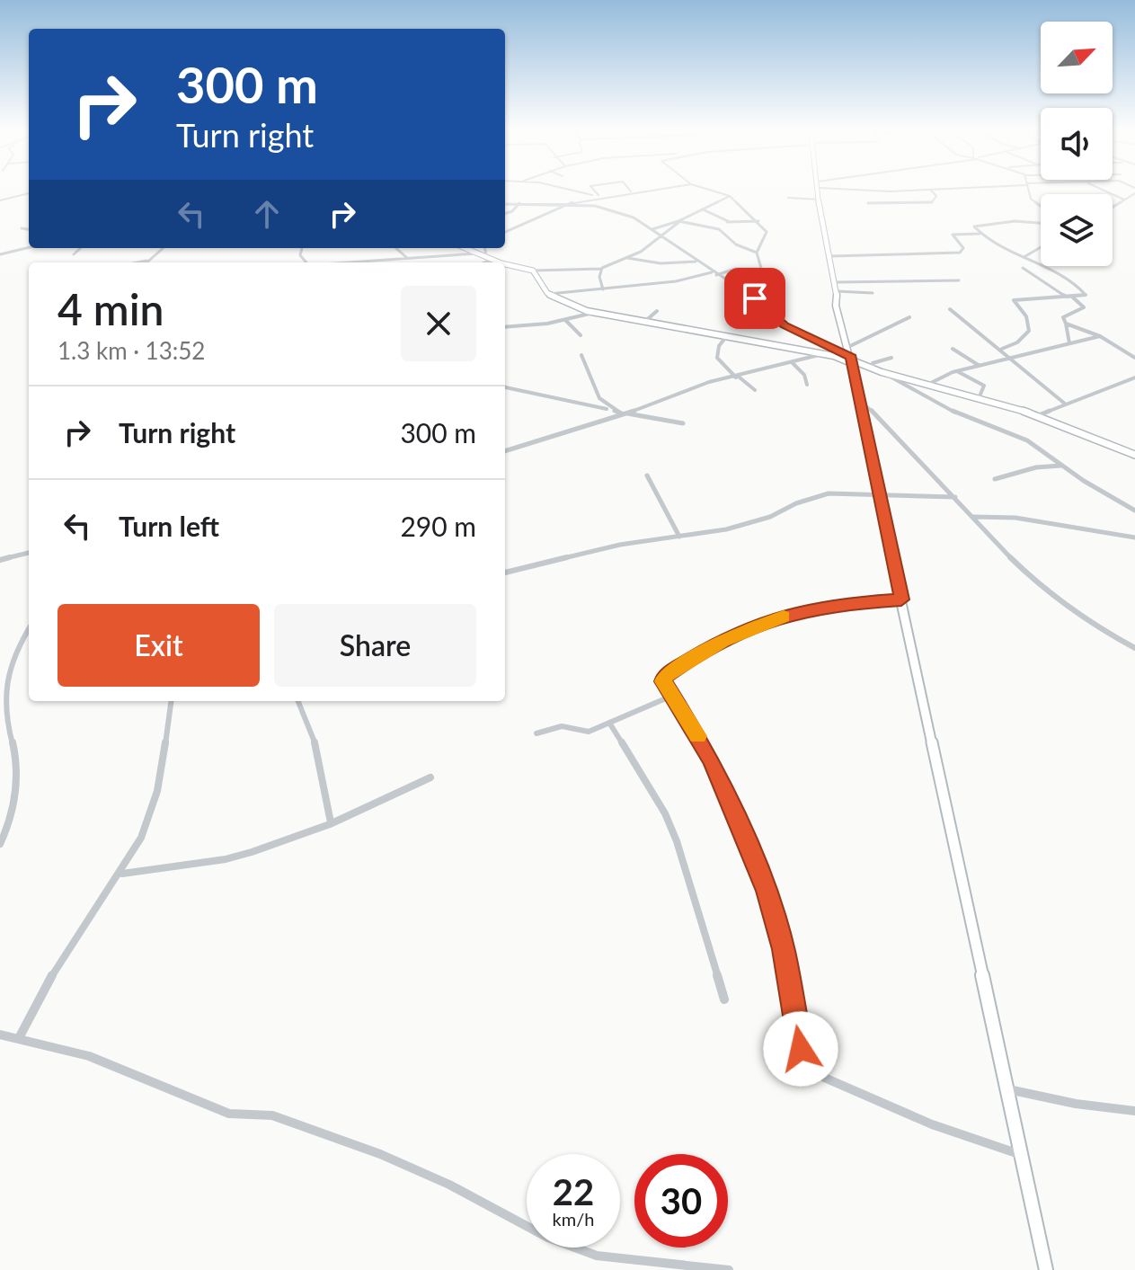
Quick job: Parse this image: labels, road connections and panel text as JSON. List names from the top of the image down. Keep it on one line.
{"north":"top right","page":{"turn":["300 m","Turn right"],"heading":["4 min","1.3 km · 13:52"],"list":[{"name":"Turn right","value":"300 m"},{"name":"Turn left","value":"290 m"}],"buttons":["Exit","Share"],"speed":"22 km/h","limit":"30"}}
